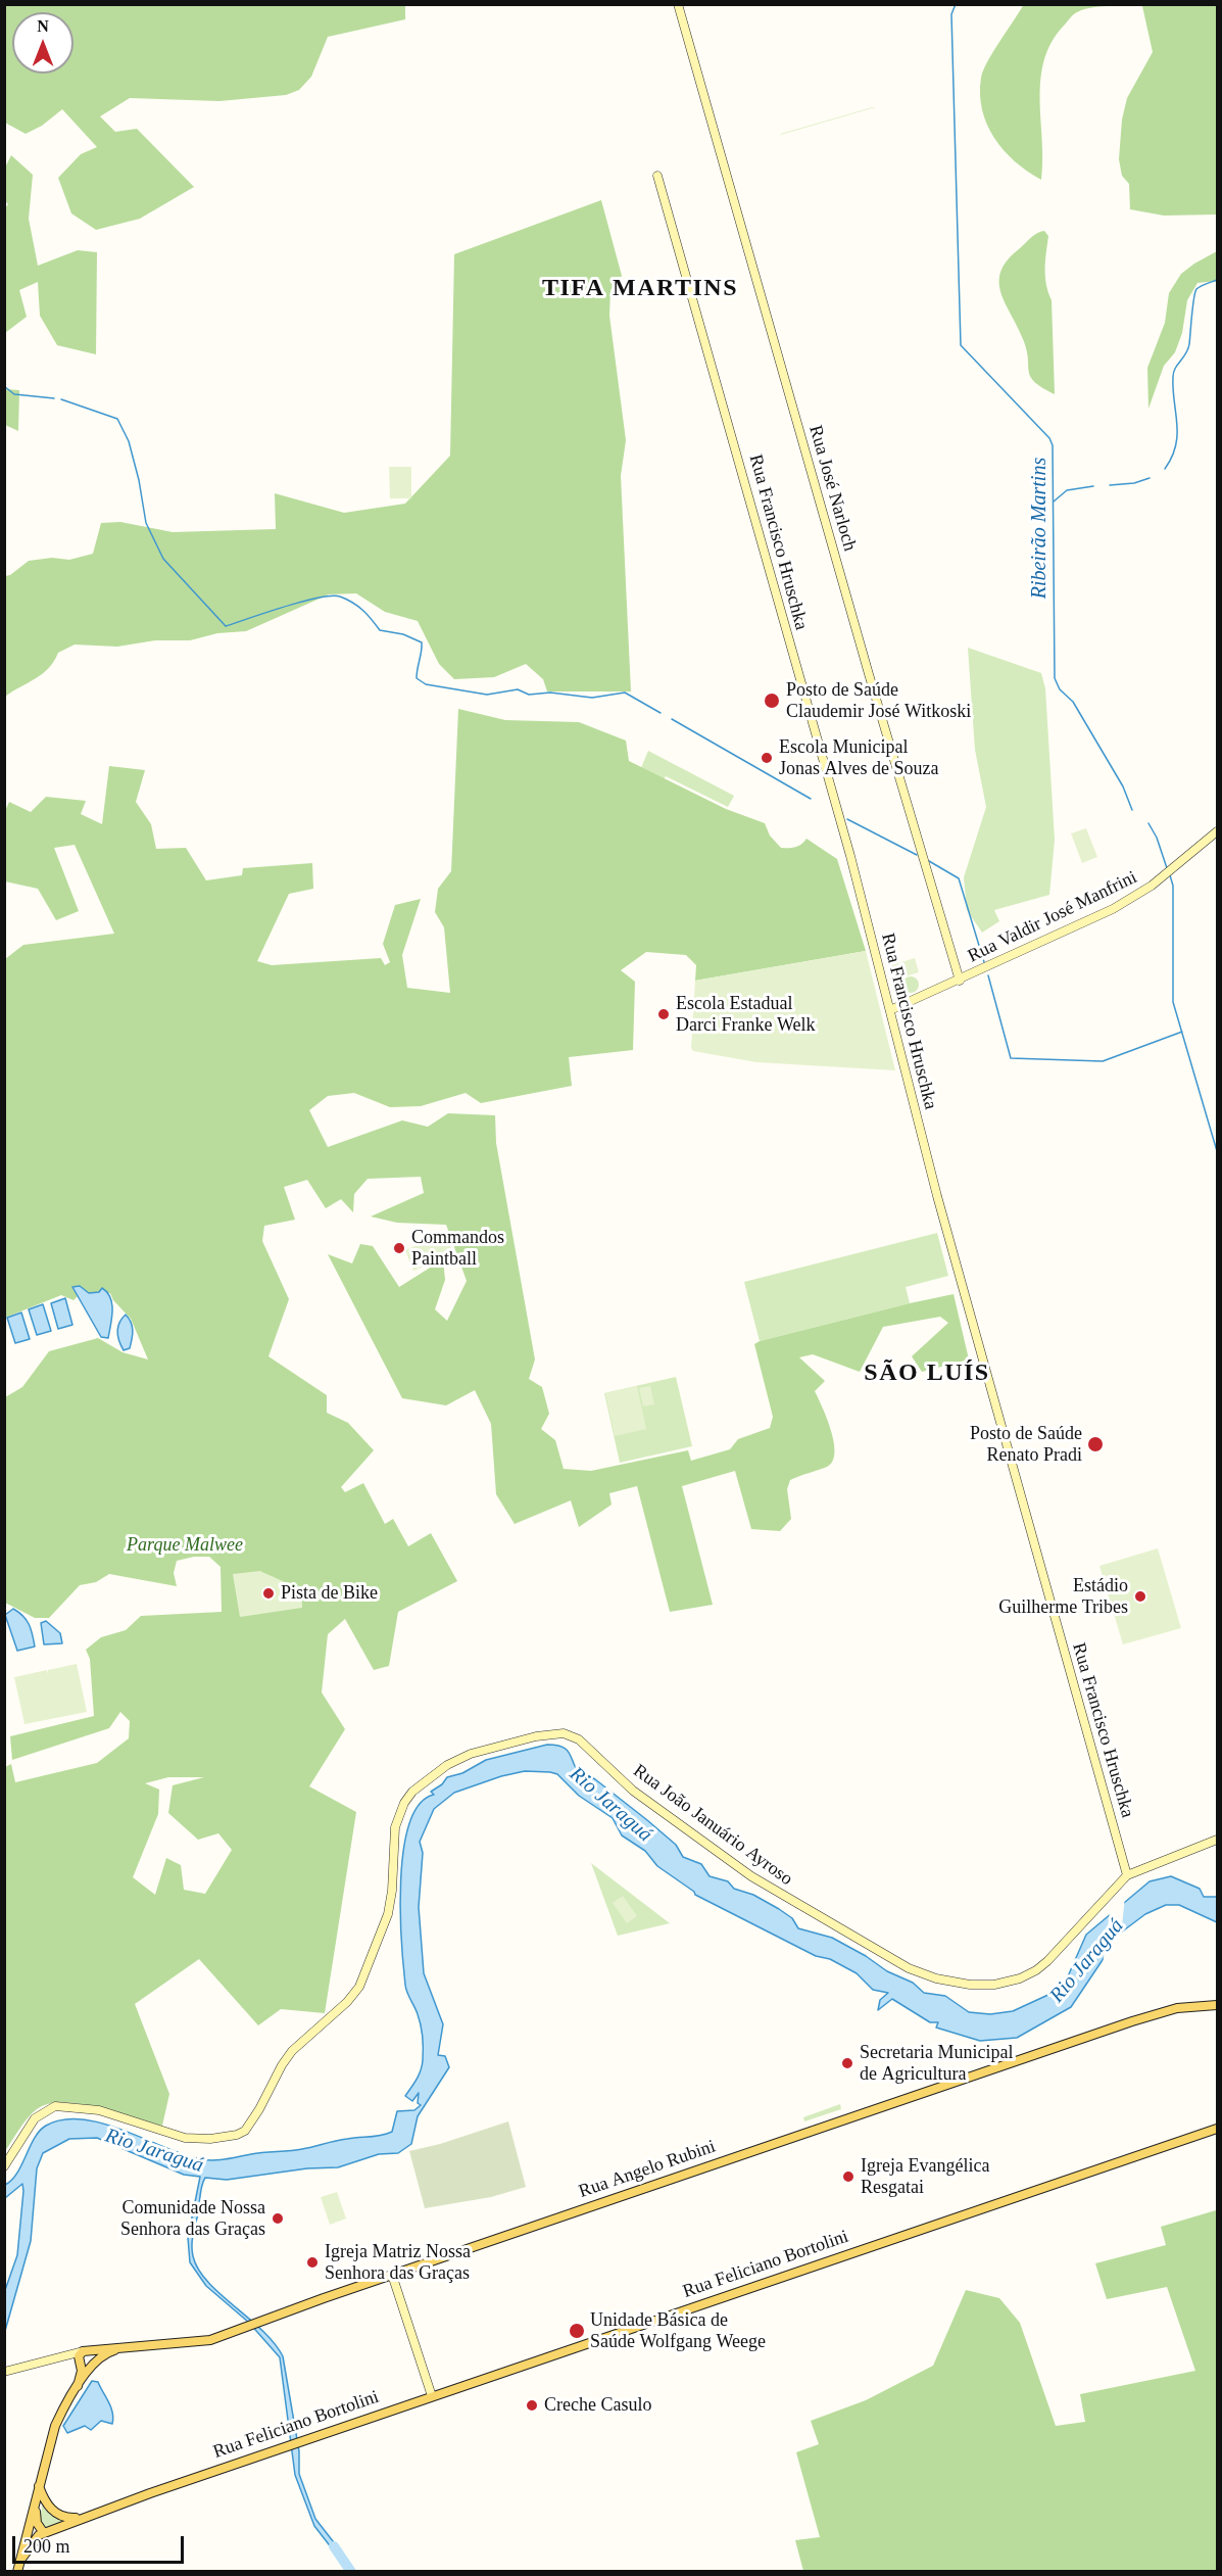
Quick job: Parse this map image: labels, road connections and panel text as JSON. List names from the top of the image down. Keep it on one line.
{"streets":{"main road":["Rua José Narloch","Rua Francisco Hruschka","Rua Valdir José Manfrini","Rua João Januário Ayroso","Rua Angelo Rubini","Rua Feliciano Bortolini"]},"crossings":[["Rua José Narloch","Rua Valdir José Manfrini"],["Rua Francisco Hruschka","Rua Valdir José Manfrini"],["Rua Francisco Hruschka","Rua João Januário Ayroso"]],"districts":["TIFA MARTINS","SÃO LUÍS"],"water":["Ribeirão Martins","Rio Jaraguá"],"parks":["Parque Malwee"],"places":["Posto de Saúde Claudemir José Witkoski","Escola Municipal Jonas Alves de Souza","Escola Estadual Darci Franke Welk","Commandos Paintball","Posto de Saúde Renato Pradi","Pista de Bike","Estádio Guilherme Tribes","Secretaria Municipal de Agricultura","Igreja Evangélica Resgatai","Comunidade Nossa Senhora das Graças","Igreja Matriz Nossa Senhora das Graças","Unidade Básica de Saúde Wolfgang Weege","Creche Casulo"],"scale_bar":"200 m","north":"top"}
